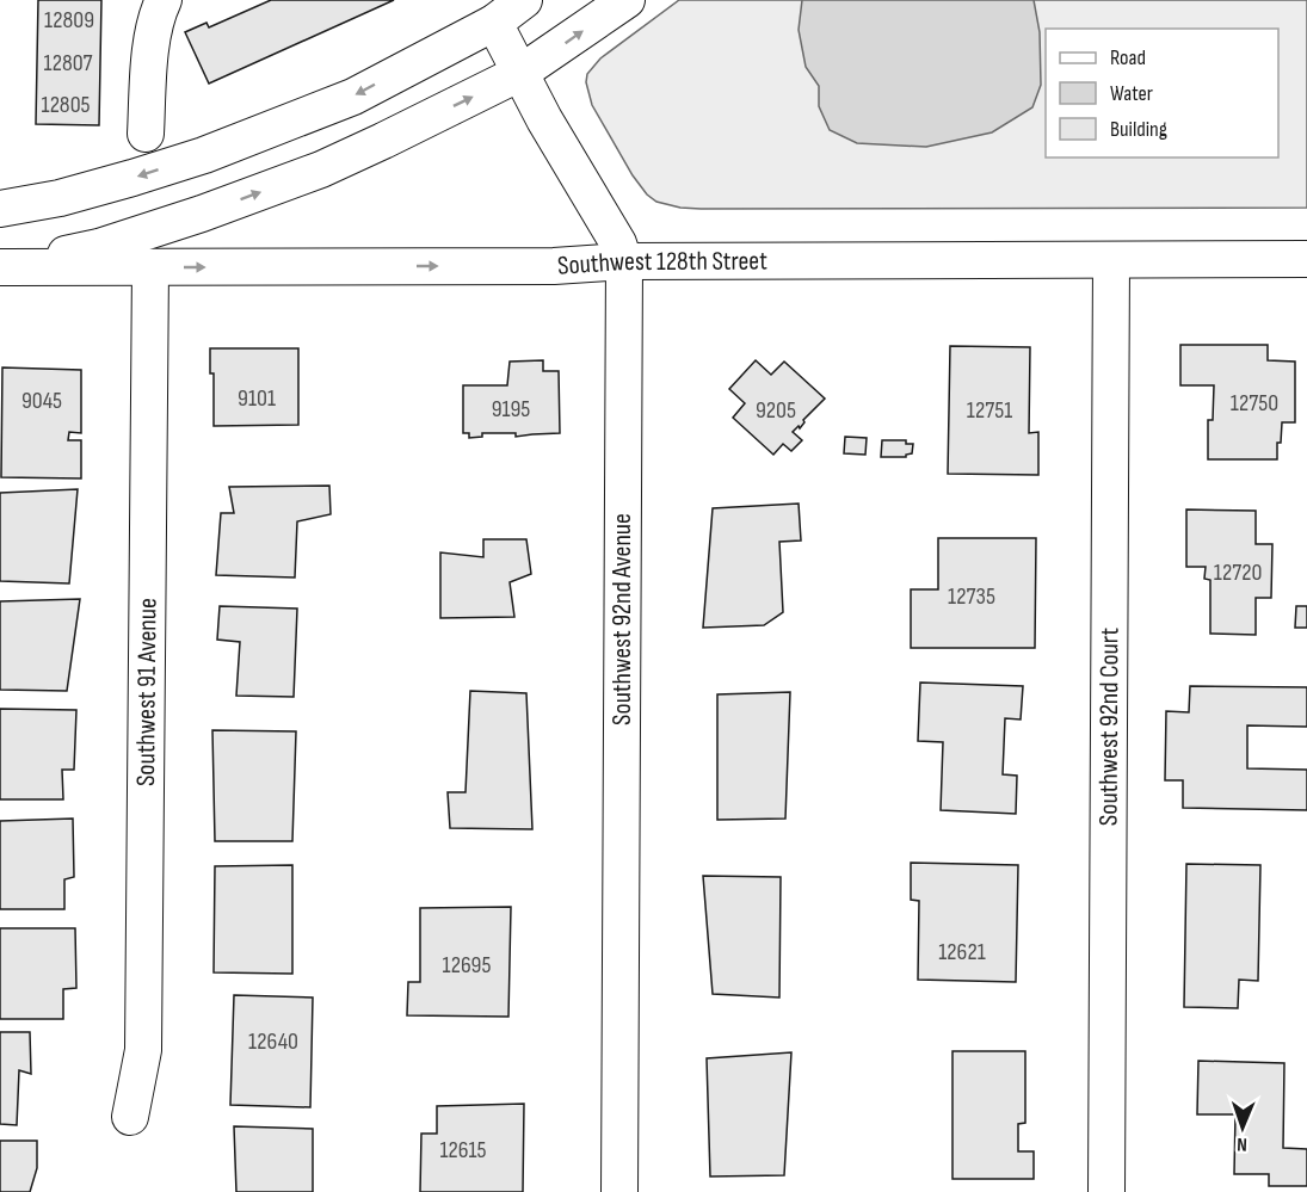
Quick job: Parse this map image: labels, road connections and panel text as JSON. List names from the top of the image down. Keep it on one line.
{"streets":{"street":["Southwest 128th Street","Southwest 92nd Avenue","Southwest 91 Avenue","Southwest 92nd Court"]},"crossings":[["Southwest 128th Street","Southwest 92nd Avenue"],["Southwest 128th Street","Southwest 91 Avenue"],["Southwest 128th Street","Southwest 92nd Court"]],"house_numbers":["12809","12807","12805","9101","9045","12750","9195","9205","12751","12720","12735","12621","12695","12640","12615"],"legend":["Road","Water","Building"],"north":"bottom"}
